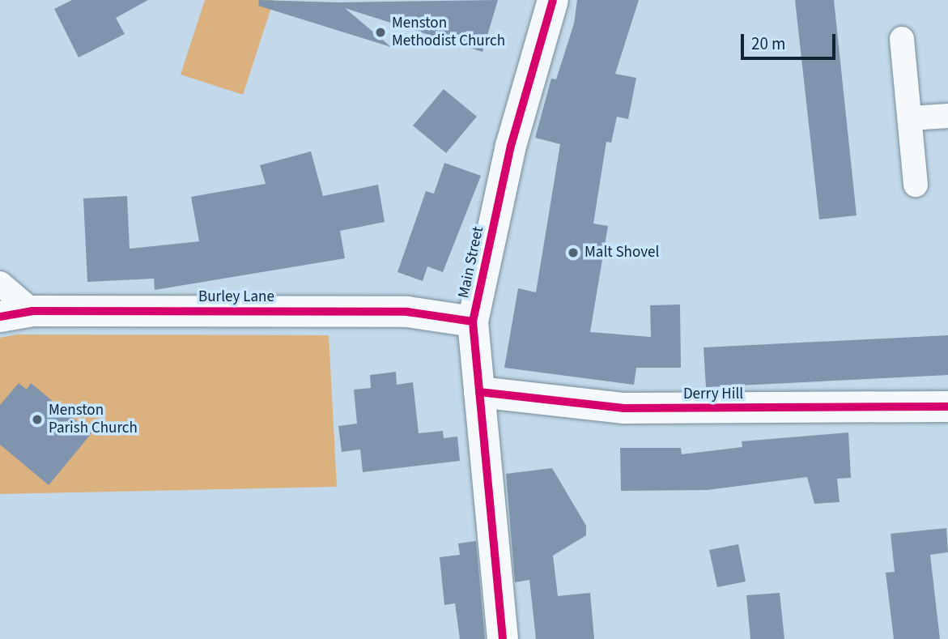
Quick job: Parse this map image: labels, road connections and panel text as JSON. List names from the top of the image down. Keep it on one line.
{"streets":{"street":["Main Street","Burley Lane","Derry Hill"]},"crossings":[["Main Street","Burley Lane"],["Main Street","Derry Hill"]],"places":["Menston Methodist Church","Malt Shovel","Menston Parish Church"],"scale_bar":"20 m"}
